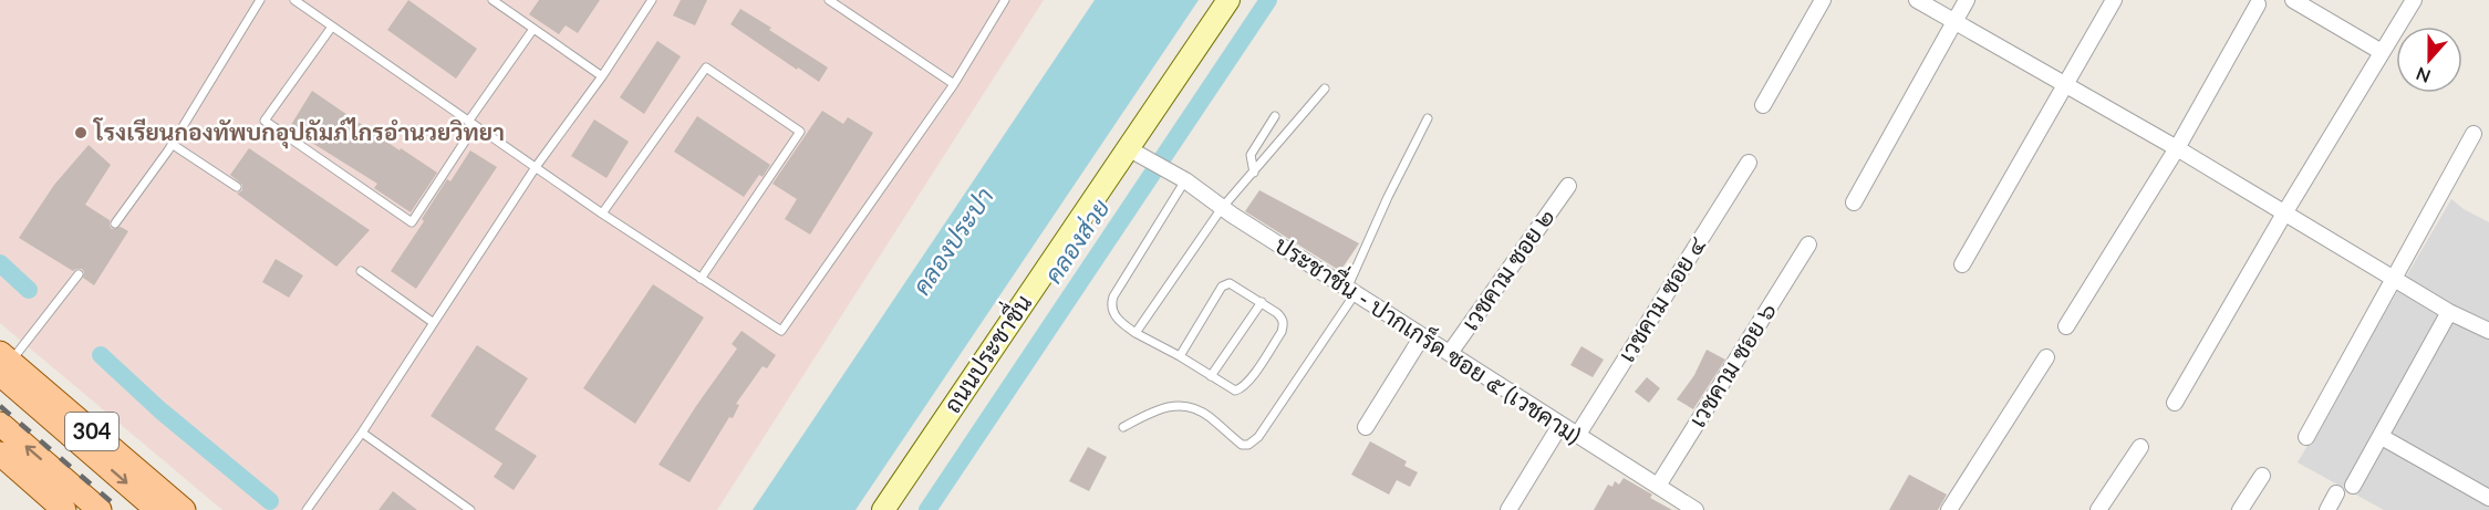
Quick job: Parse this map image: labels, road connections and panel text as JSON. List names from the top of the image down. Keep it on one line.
{"streets":{"main road":["ถนนประชาชื่น","304"],"street":["เวชคาม ซอย ๒","เวชคาม ซอย ๔","ประชาชื่น - ปากเกร็ด ซอย ๕ (เวชคาม)","เวชคาม ซอย ๖"]},"crossings":[["เวชคาม ซอย ๒","ประชาชื่น - ปากเกร็ด ซอย ๕ (เวชคาม)"],["เวชคาม ซอย ๔","ประชาชื่น - ปากเกร็ด ซอย ๕ (เวชคาม)"],["ประชาชื่น - ปากเกร็ด ซอย ๕ (เวชคาม)","ถนนประชาชื่น"],["ประชาชื่น - ปากเกร็ด ซอย ๕ (เวชคาม)","เวชคาม ซอย ๖"]],"water":["คลองประปา","คลองส่วย"],"places":["โรงเรียนกองทัพบกอุปถัมภ์ไกรอำนวยวิทยา"],"north":"bottom"}
